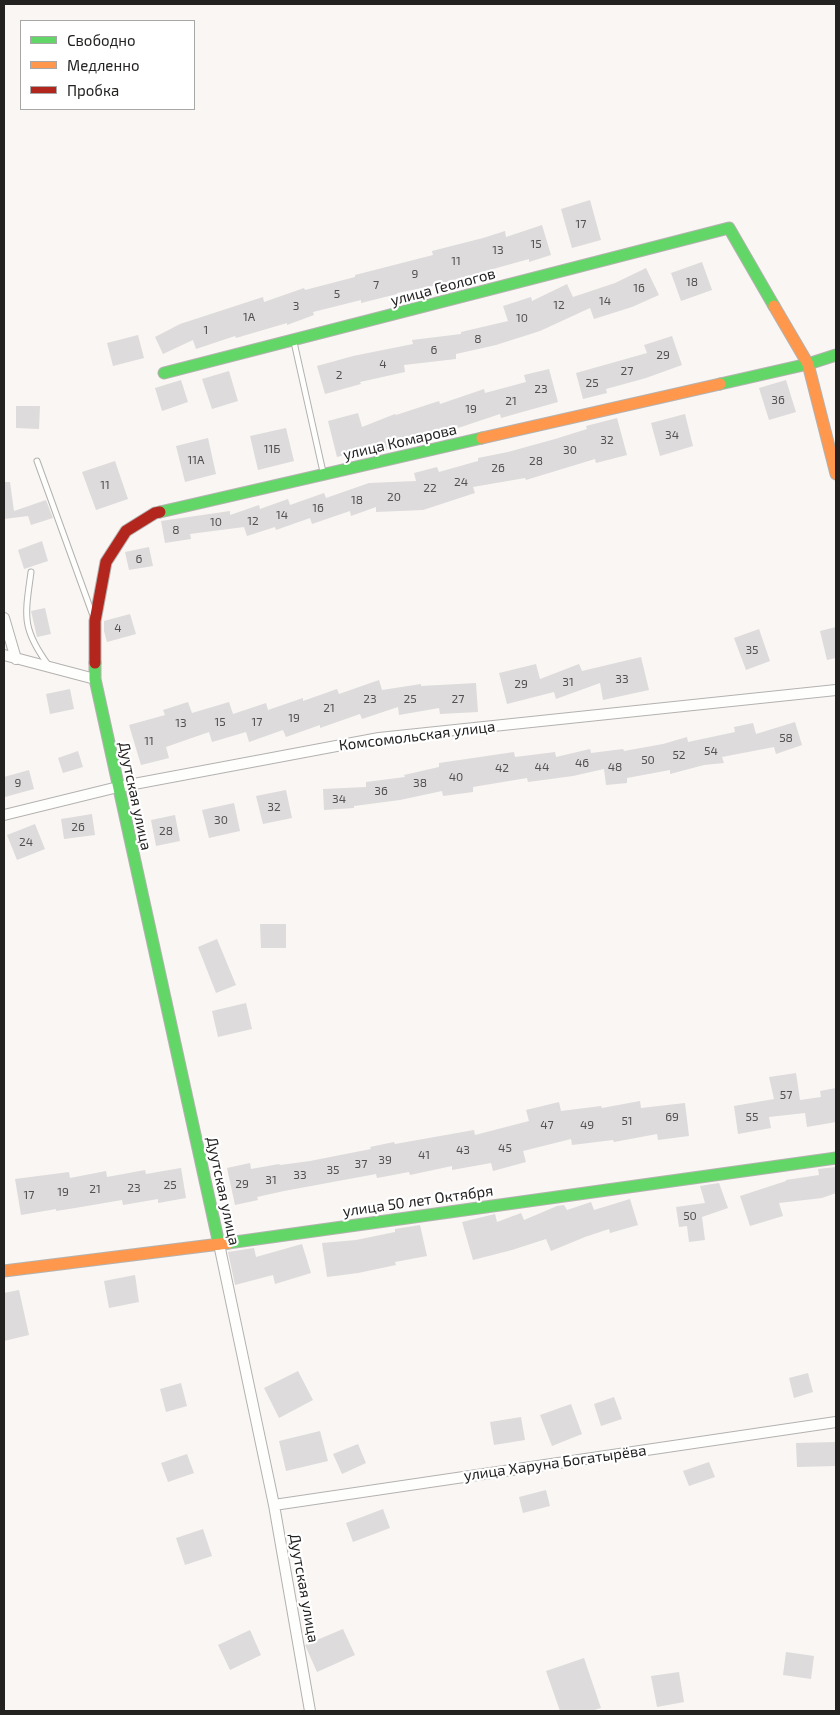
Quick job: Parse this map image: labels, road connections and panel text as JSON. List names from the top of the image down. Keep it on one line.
{"streets":{"street":["улица Геологов","улица Комарова","Комсомольская улица","Дуутская улица","улица 50 лет Октября","улица Харуна Богатырёва"]},"crossings":[["улица Геологов","улица Комарова"],["улица Комарова","Дуутская улица"],["Комсомольская улица","Дуутская улица"],["Дуутская улица","улица 50 лет Октября"],["Дуутская улица","улица Харуна Богатырёва"]],"house_numbers":["17","15","13","11","9","18","7","16","5","14","12","3","1А","10","1","8","6","29","4","27","2","25","23","36","21","19","34","32","11Б","30","11А","28","26","24","11","22","20","18","16","14","12","10","8","6","4","35","33","31","29","23","25","27","21","19","15","17","13","58","11","54","52","50","46","44","48","42","40","9","38","36","34","32","30","26","28","24","57","69","55","51","47","49","45","43","41","39","37","35","33","31","29","25","23","21","19","17","50"],"legend":["Свободно","Медленно","Пробка"]}
